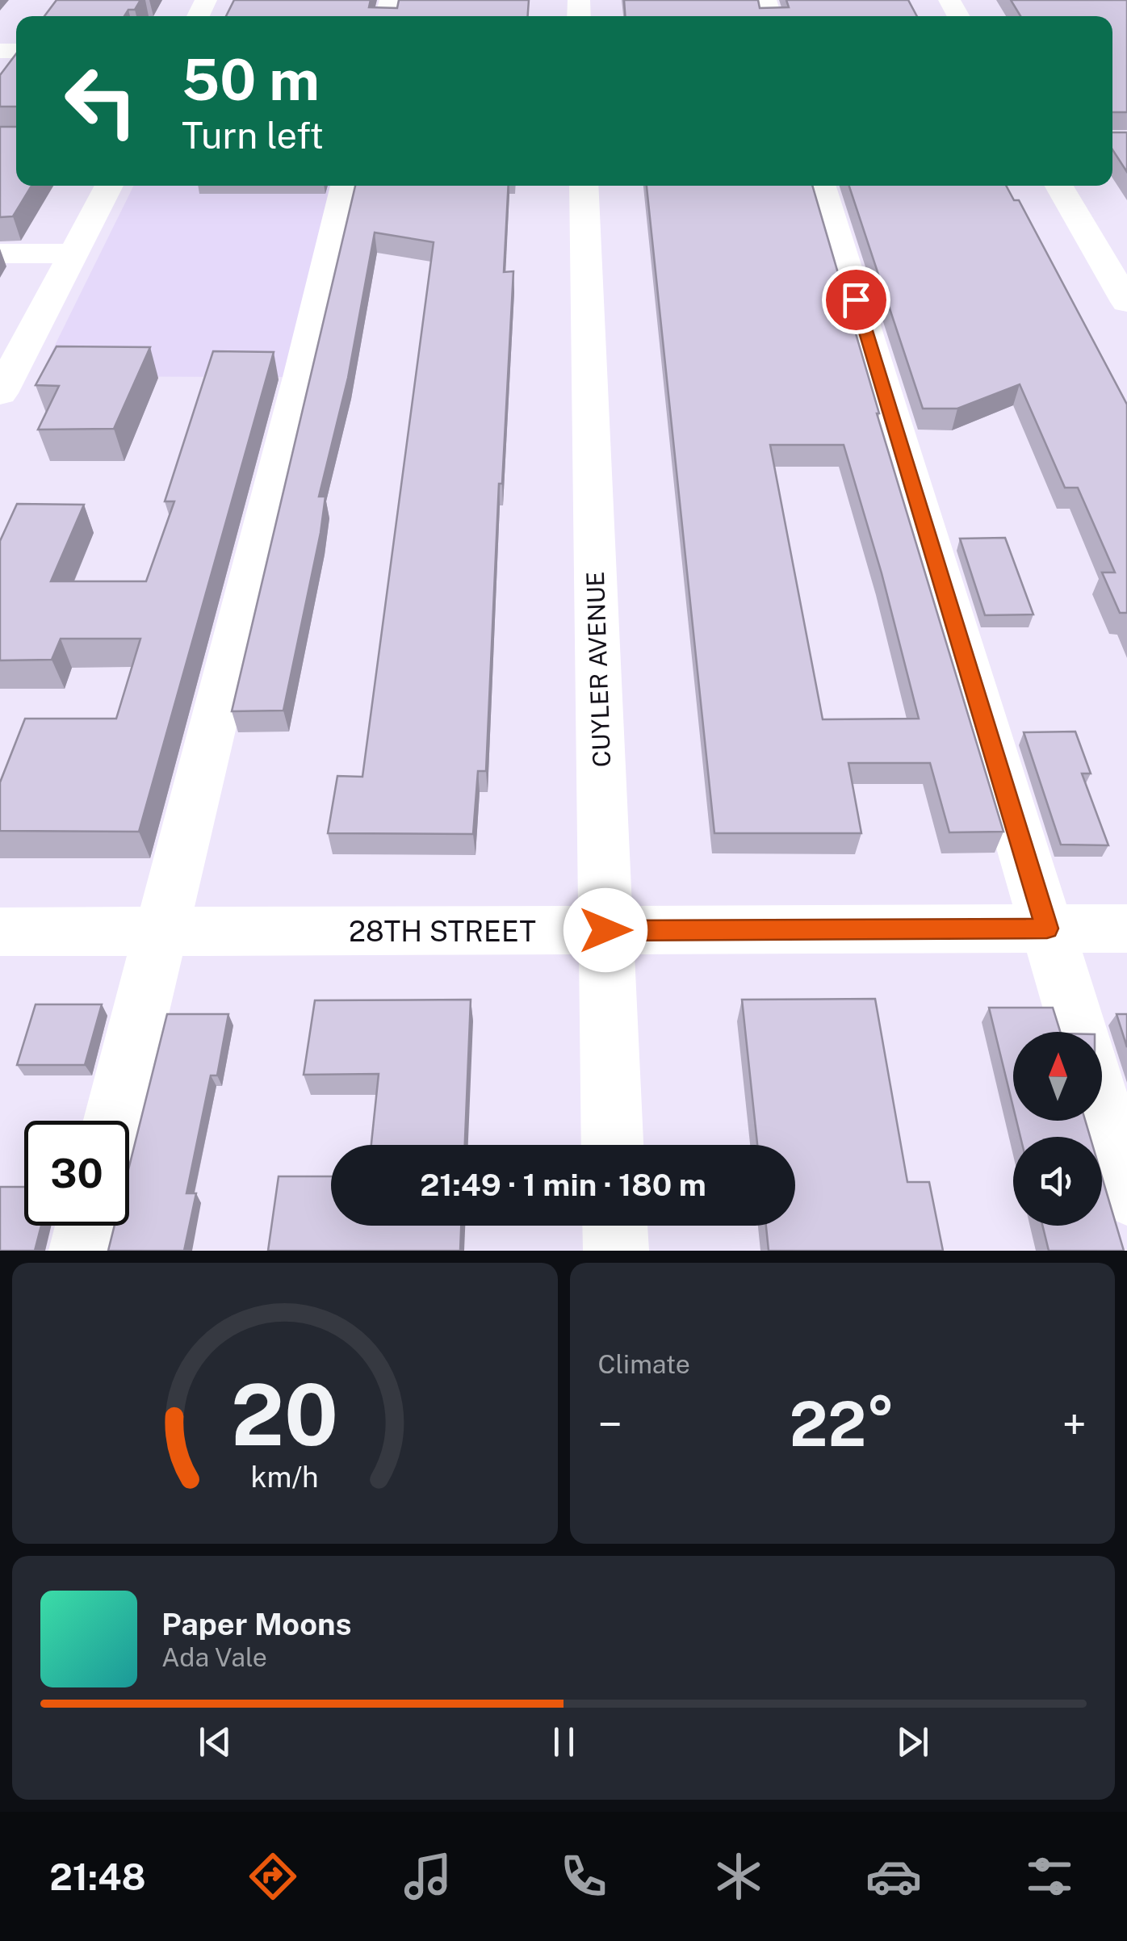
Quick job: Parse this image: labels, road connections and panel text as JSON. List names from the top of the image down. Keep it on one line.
{"streets":{"street":["CUYLER AVENUE","28TH STREET"]},"crossings":[["CUYLER AVENUE","28TH STREET"]],"north":"top","page":{"turn":["50 m","Turn left"],"limit":"30","trip":"21:49 · 1 min · 180 m","tile":"Climate","heat":["−","22°","+"],"song":["Paper Moons","Ada Vale"],"tabs":"21:48","gauge":["20","km/h"]}}
